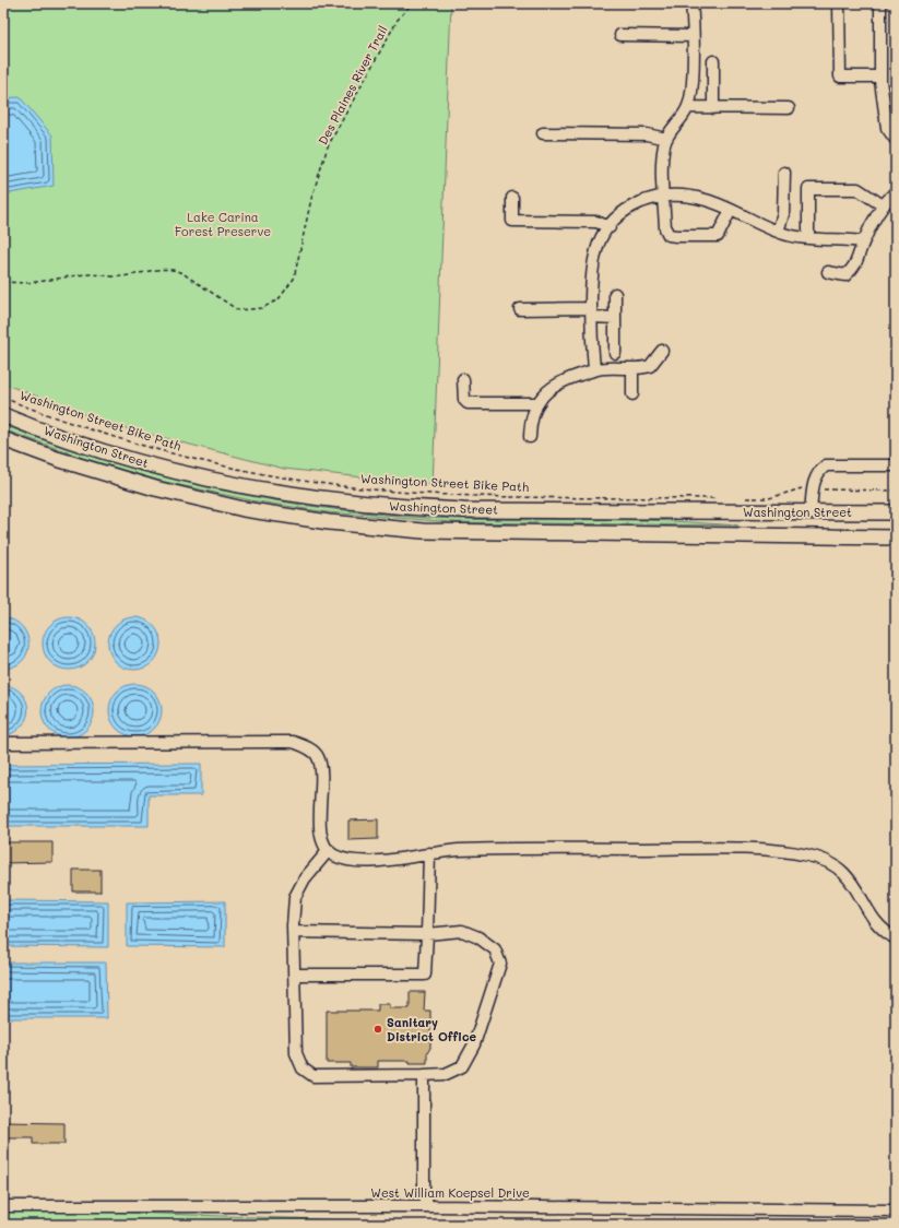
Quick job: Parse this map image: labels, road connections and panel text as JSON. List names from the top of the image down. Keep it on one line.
{"streets":{"main road":["Washington Street"],"street":["West William Koepsel Drive"],"path":["Des Plaines River Trail","Washington Street Bike Path"]},"parks":["Lake Carina Forest Preserve"],"places":["Sanitary District Office"]}
